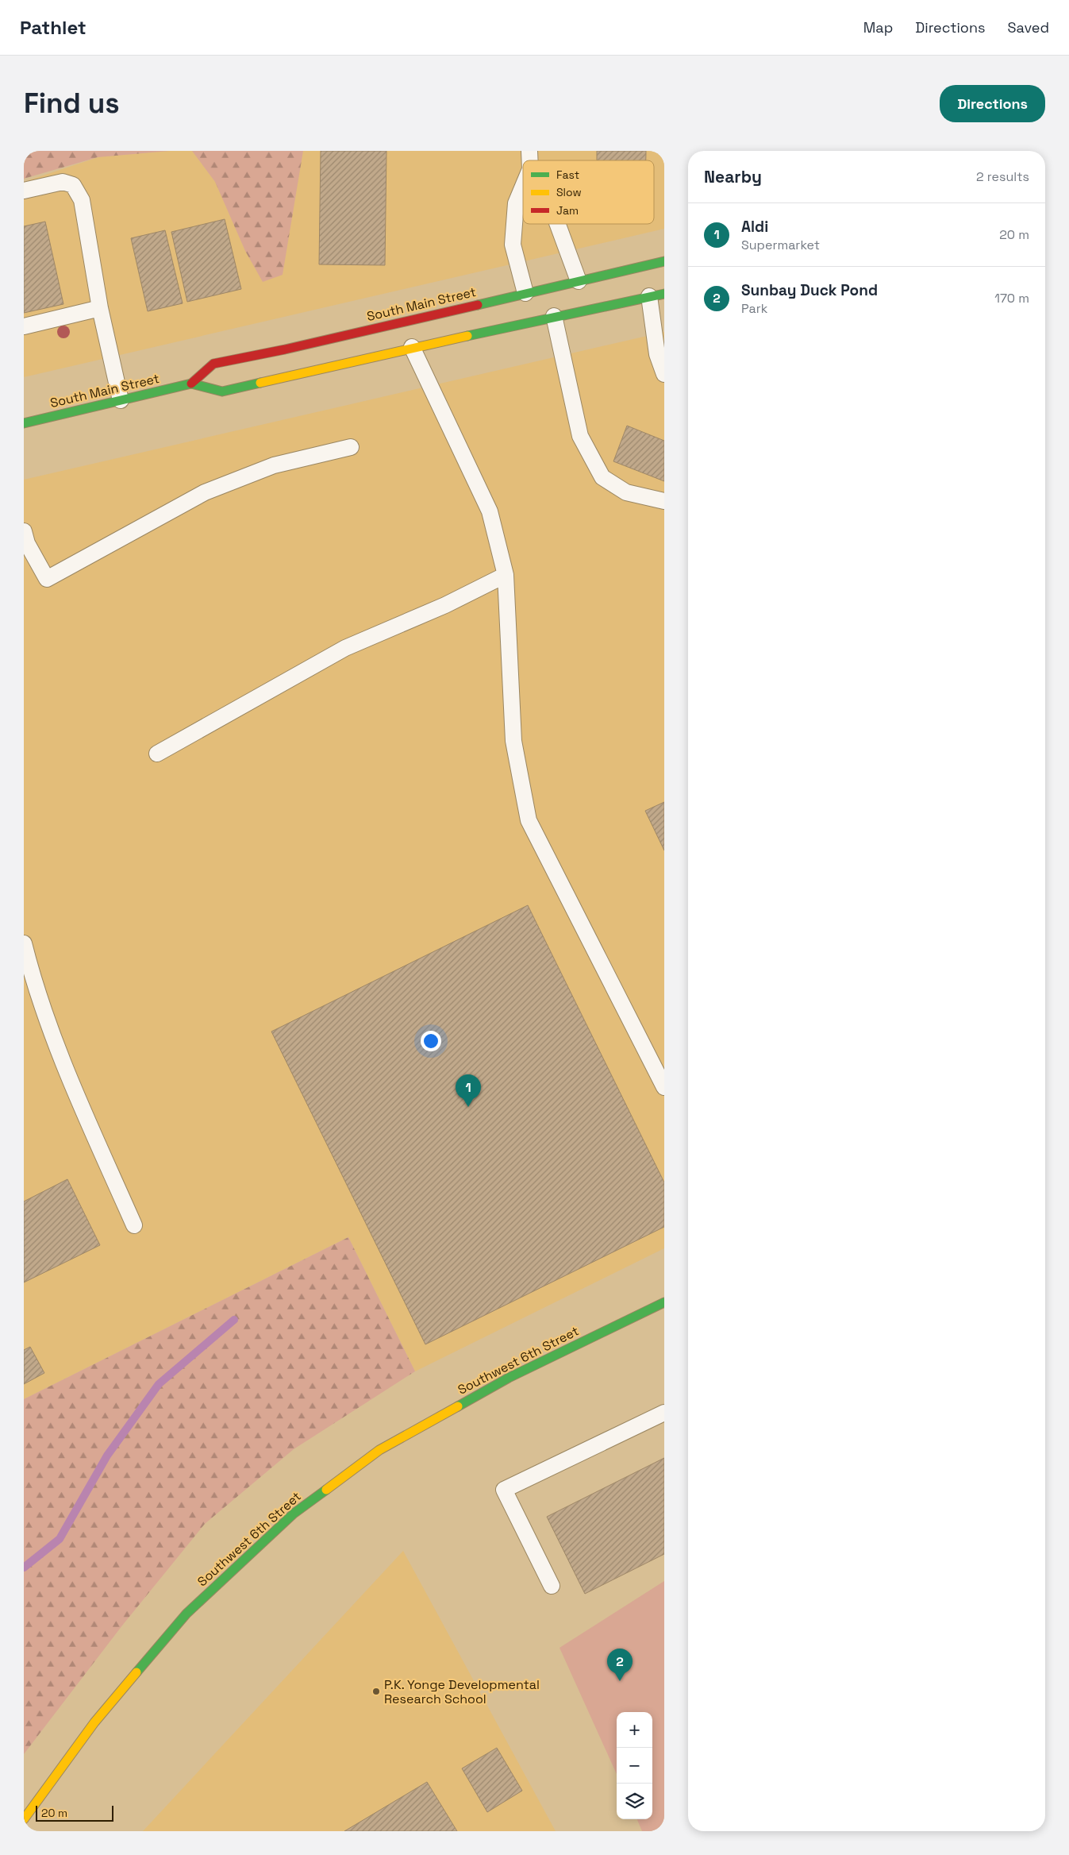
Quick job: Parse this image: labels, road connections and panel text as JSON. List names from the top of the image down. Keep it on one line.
{"streets":{"main road":["South Main Street","Southwest 6th Street"]},"places":["P.K. Yonge Developmental Research School"],"legend":["Fast","Slow","Jam"],"scale_bar":"20 m","page":{"header":"Pathlet","nav":["Map","Directions","Saved"],"buttons":"Directions","title":"Find us","heading":["Nearby","2 results"],"list":[{"mark":"1","name":"Aldi","note":"Supermarket","value":"20 m"},{"mark":"2","name":"Sunbay Duck Pond","note":"Park","value":"170 m"}],"pins":["1","2"],"map_buttons":["+","−"],"scale":"20 m"}}
